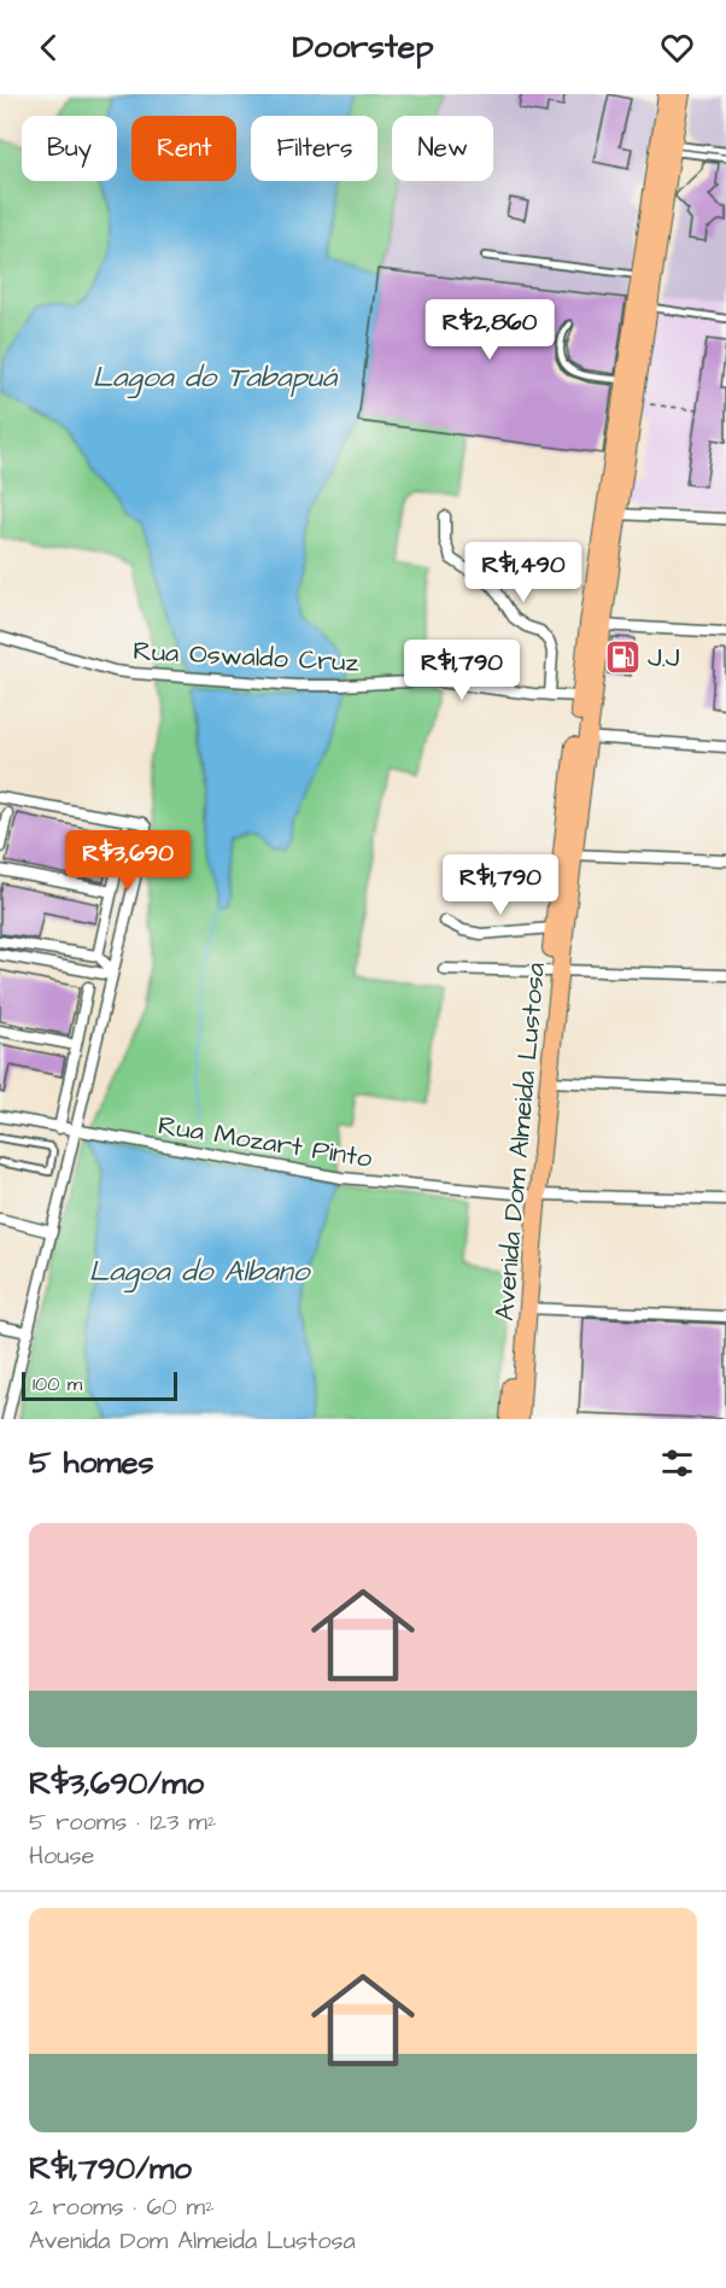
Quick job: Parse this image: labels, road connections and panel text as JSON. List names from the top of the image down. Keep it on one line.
{"streets":{"main road":["Avenida Dom Almeida Lustosa"],"street":["Rua Oswaldo Cruz","Rua Mozart Pinto"]},"crossings":[["Rua Oswaldo Cruz","Avenida Dom Almeida Lustosa"],["Rua Mozart Pinto","Avenida Dom Almeida Lustosa"]],"water":["Lagoa do Tabapuá","Lagoa do Albano"],"places":{"fuel station":["J.J"]},"scale_bar":"100 m","page":{"header":"Doorstep","chip":["Buy","Rent","Filters","New"],"price":["R$2,860","R$1,490","R$1,790","R$3,690","R$1,790"],"scale":"100 m","heading":"5 homes","list":[{"name":"R$3,690/mo","note":"5 rooms · 123 m² · House"},{"name":"R$1,790/mo","note":"2 rooms · 60 m² · Avenida Dom Almeida Lustosa"}]}}
